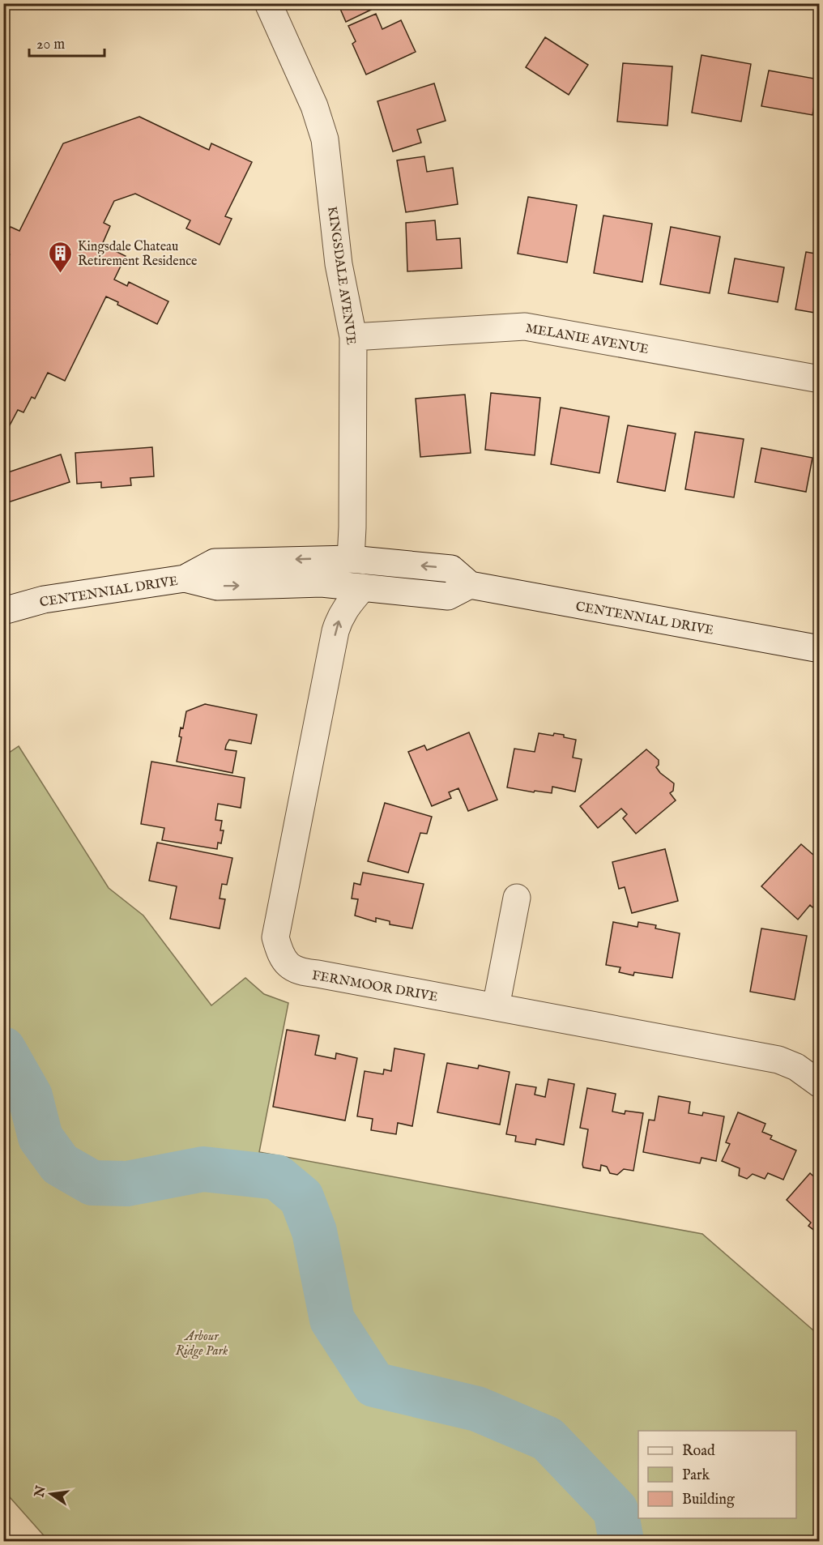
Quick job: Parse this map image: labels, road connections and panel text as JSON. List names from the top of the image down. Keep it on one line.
{"streets":{"street":["KINGSDALE AVENUE","MELANIE AVENUE","CENTENNIAL DRIVE","FERNMOOR DRIVE"]},"crossings":[["KINGSDALE AVENUE","MELANIE AVENUE"],["KINGSDALE AVENUE","CENTENNIAL DRIVE"],["CENTENNIAL DRIVE","FERNMOOR DRIVE"]],"parks":["Arbour Ridge Park"],"places":{"building":["Kingsdale Chateau Retirement Residence"]},"legend":["Road","Park","Building"],"scale_bar":"20 m","north":"left"}
